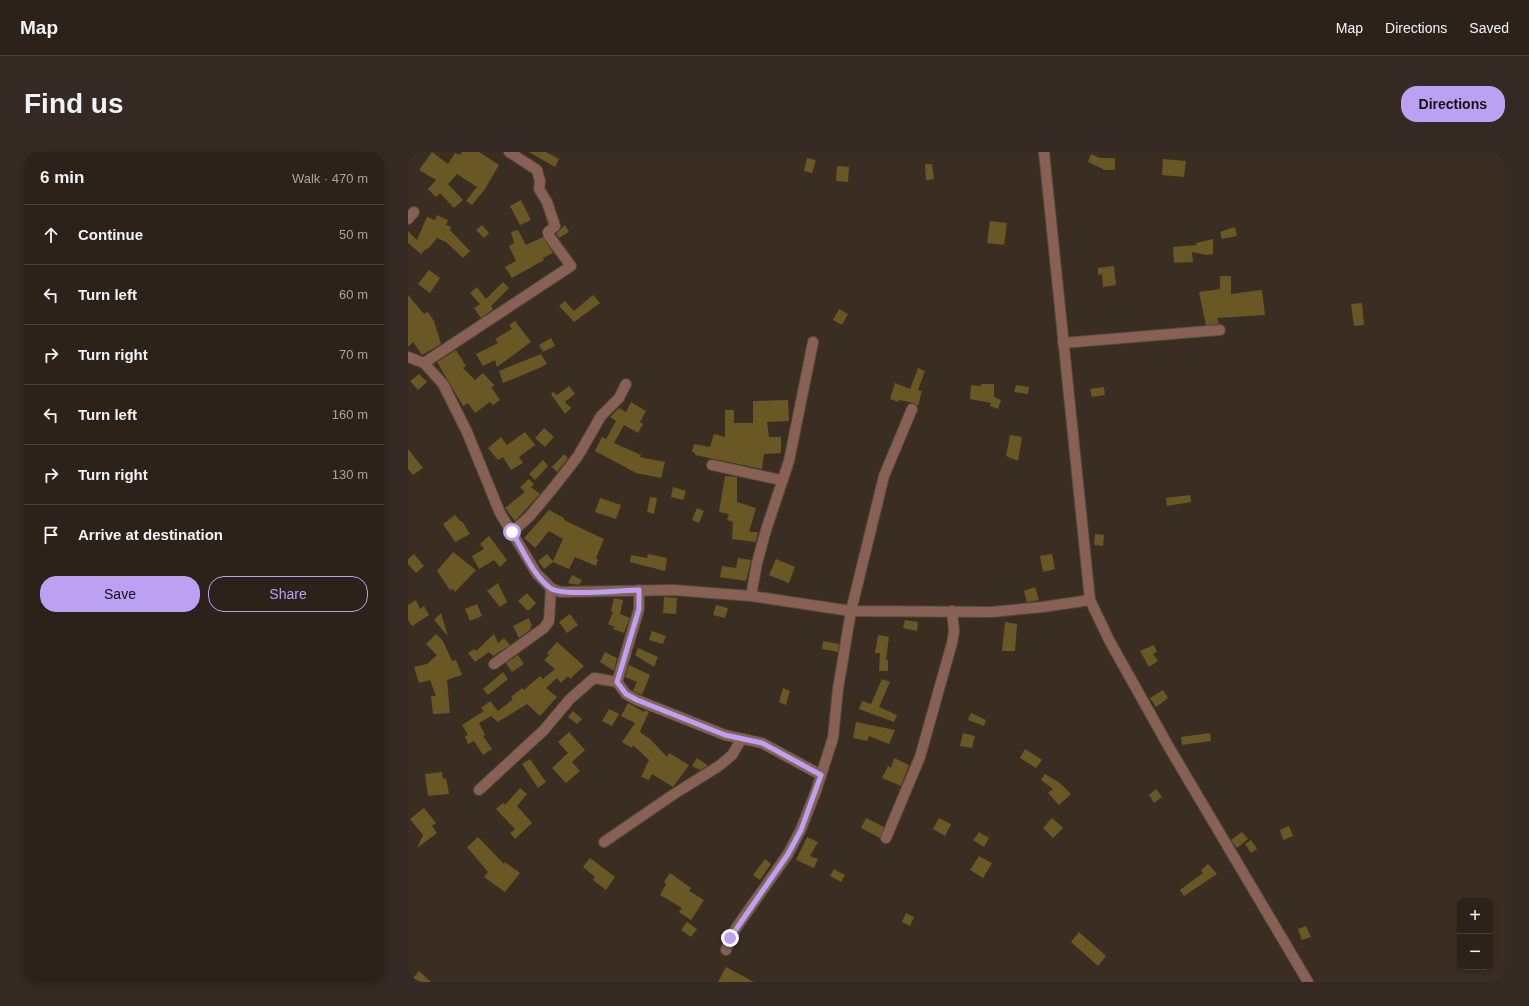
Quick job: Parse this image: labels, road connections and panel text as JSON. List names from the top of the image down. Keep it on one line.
{"page":{"header":"Map","nav":["Map","Directions","Saved"],"buttons":["Directions",["Save","Share"]],"title":"Find us","heading":["6 min","Walk · 470 m"],"list":[["Continue","50 m"],["Turn left","60 m"],["Turn right","70 m"],["Turn left","160 m"],["Turn right","130 m"],"Arrive at destination"],"map_buttons":["+","−"]}}
